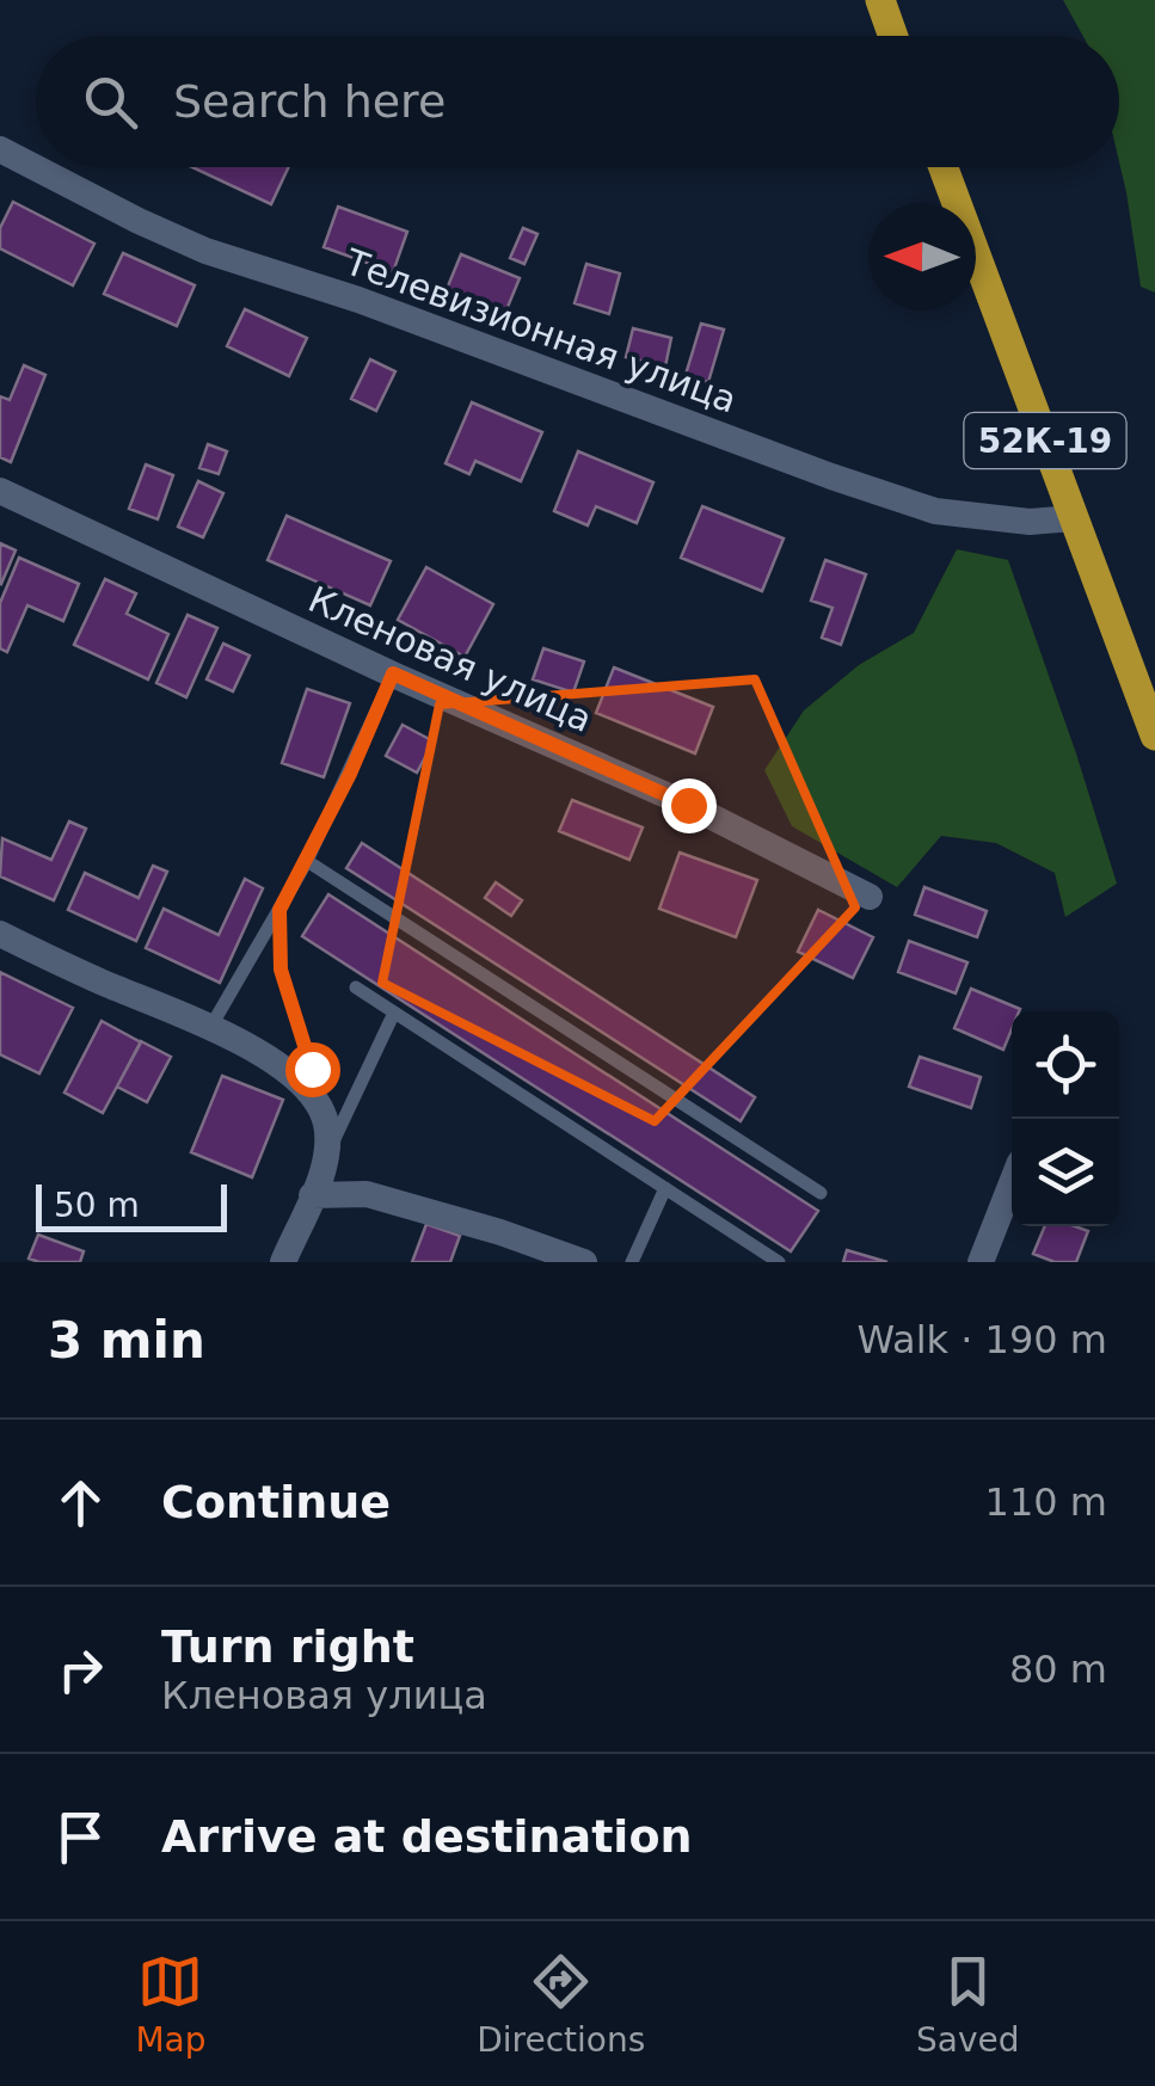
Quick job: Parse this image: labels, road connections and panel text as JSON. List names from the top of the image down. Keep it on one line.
{"streets":{"main road":["52К-19"],"street":["Телевизионная улица","Кленовая улица"]},"crossings":[["Телевизионная улица","52К-19"]],"scale_bar":"50 m","north":"left","page":{"search":"Search here","scale":"50 m","heading":["3 min","Walk · 190 m"],"list":[["Continue","110 m"],["Turn right","Кленовая улица","80 m"],"Arrive at destination"],"nav":["Map","Directions","Saved"]}}
